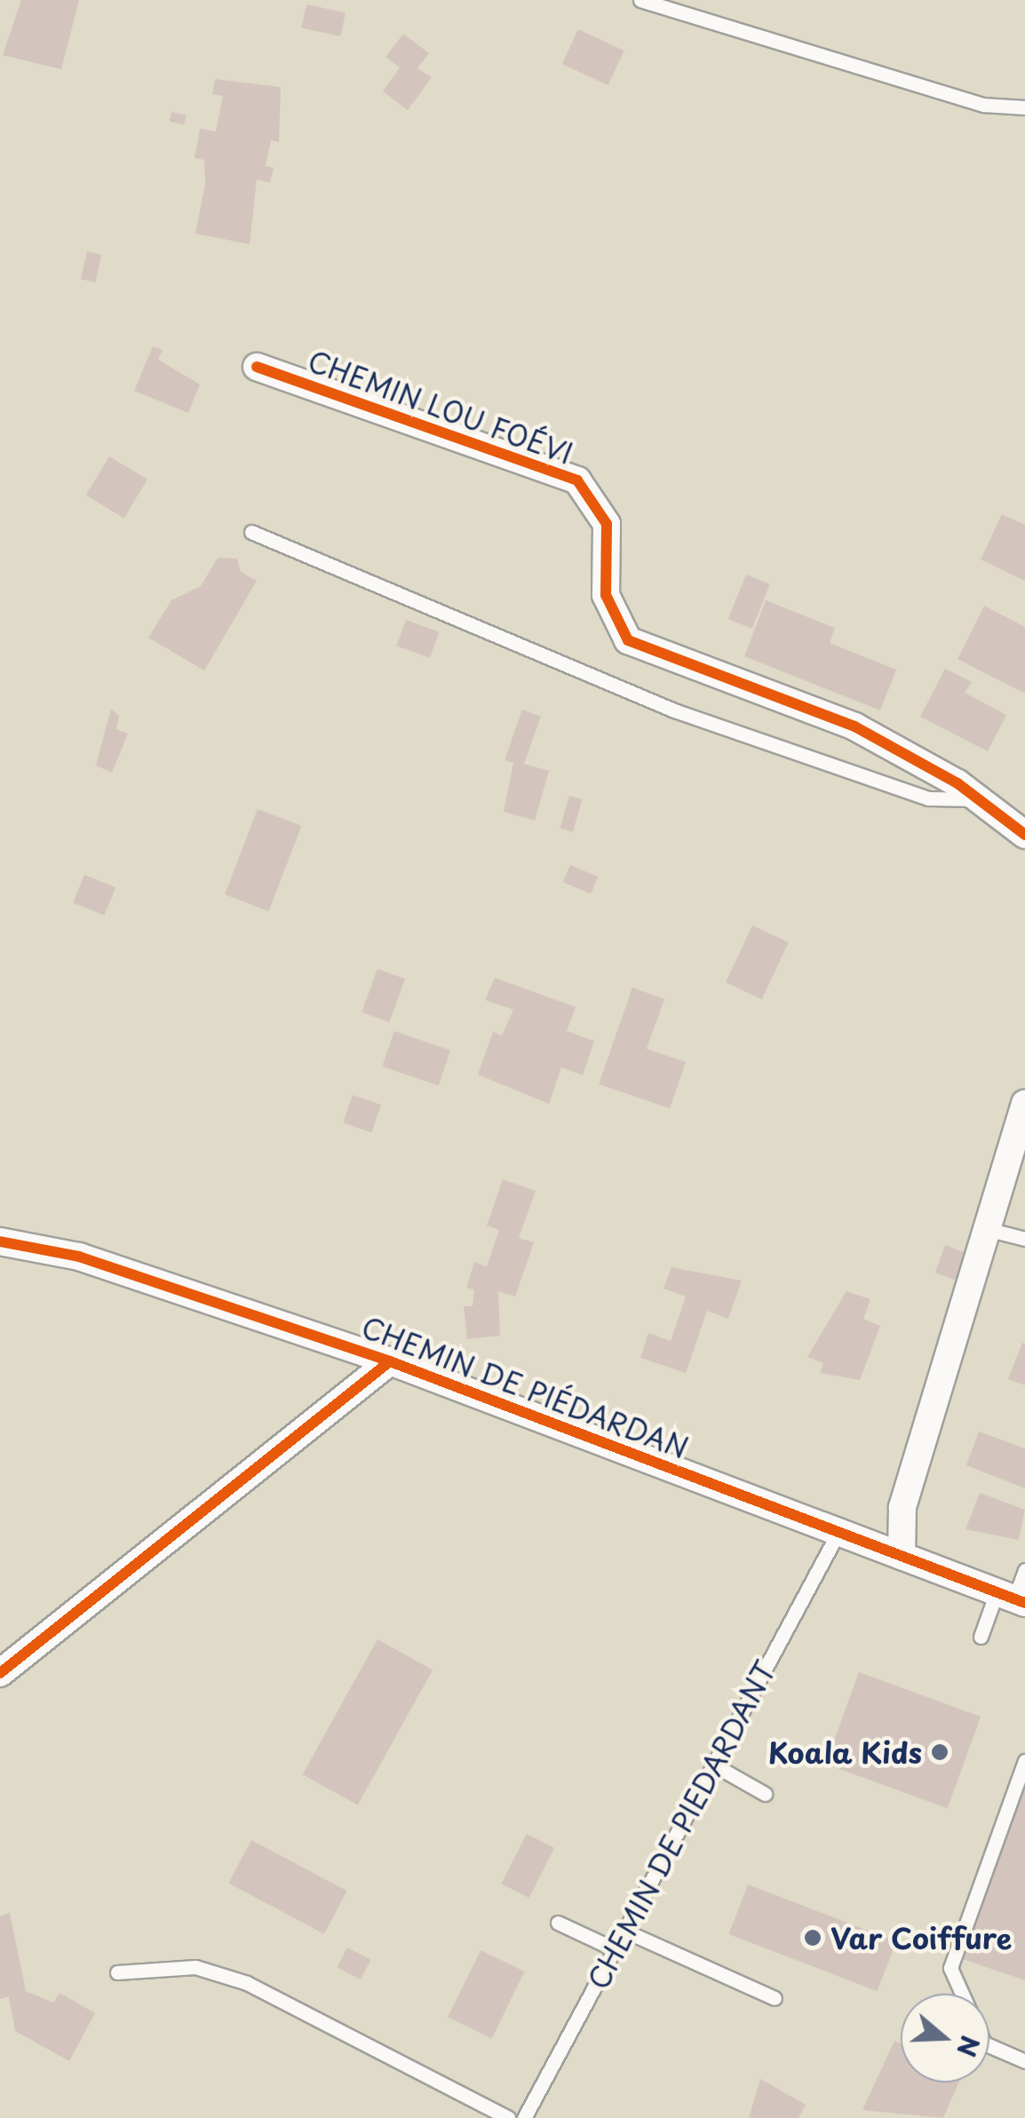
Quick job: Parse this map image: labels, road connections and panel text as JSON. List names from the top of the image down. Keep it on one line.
{"streets":{"street":["CHEMIN LOU FOÉVI","CHEMIN DE PIÉDARDAN"],"lane":["CHEMIN DE PIEDARDANT"]},"crossings":[["CHEMIN DE PIÉDARDAN","CHEMIN DE PIEDARDANT"]],"places":["Koala Kids","Var Coiffure"],"north":"right"}
